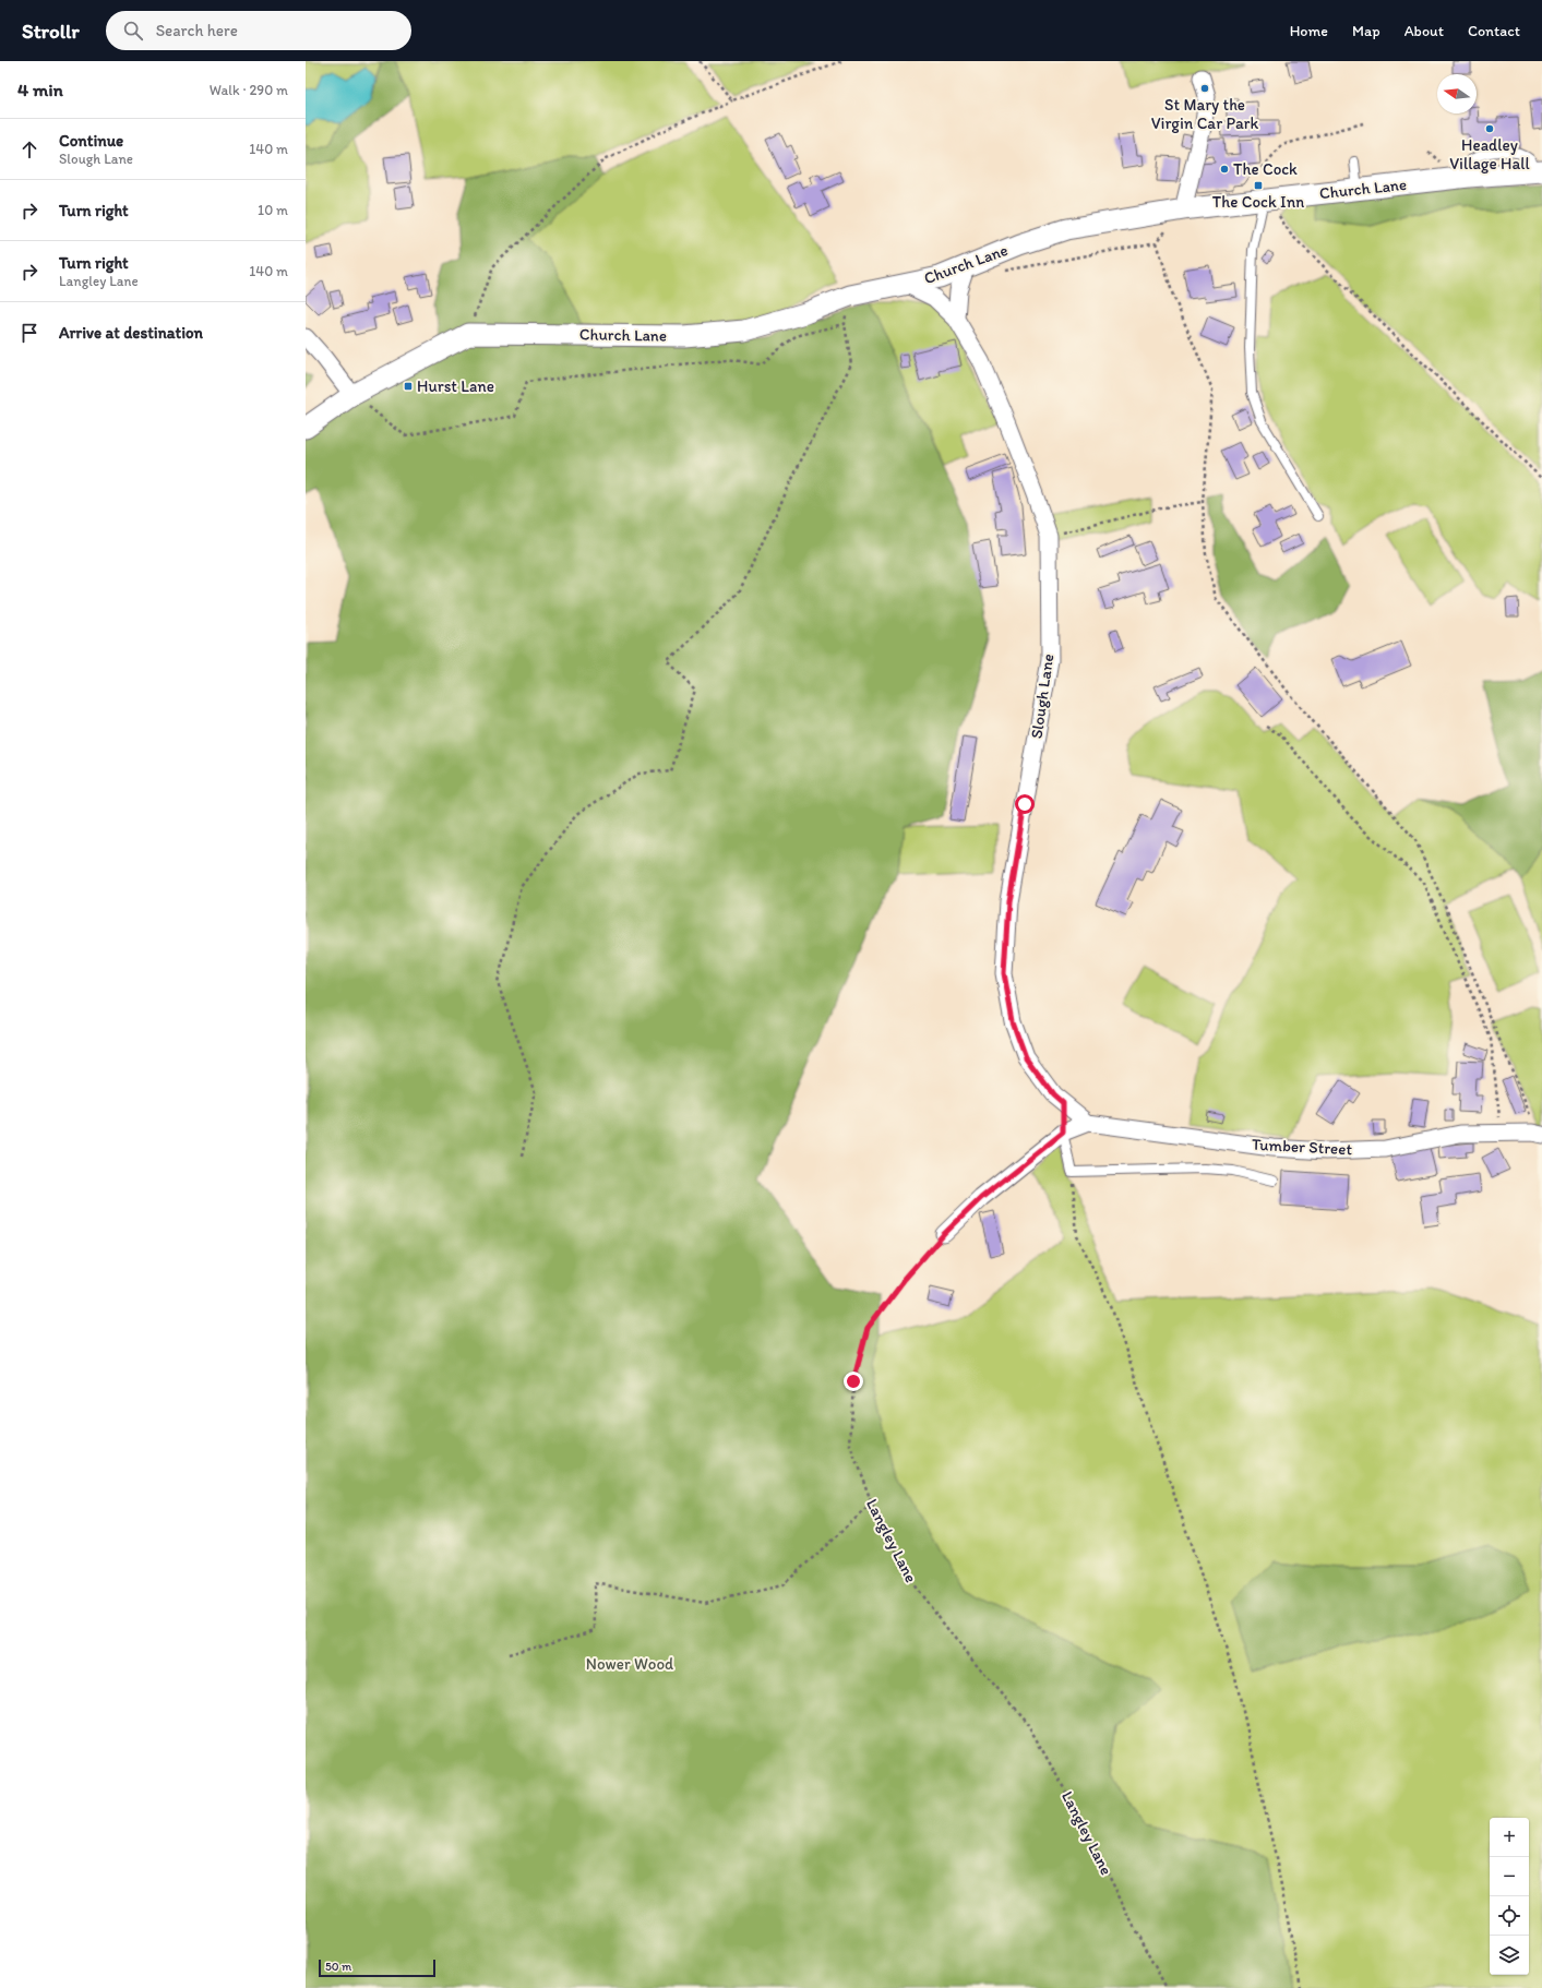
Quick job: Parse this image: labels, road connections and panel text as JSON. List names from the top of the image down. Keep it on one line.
{"streets":{"street":["Church Lane","Slough Lane","Tumber Street"],"path":["Langley Lane"]},"crossings":[["Church Lane","Slough Lane"],["Slough Lane","Tumber Street"]],"parks":["Nower Wood"],"places":{"other":["St Mary the Virgin Car Park","Headley Village Hall","The Cock"],"transit":["The Cock Inn","Hurst Lane"]},"scale_bar":"50 m","north":"left","page":{"header":"Strollr","search":"Search here","nav":["Home","Map","About","Contact"],"heading":["4 min","Walk · 290 m"],"list":[["Continue","Slough Lane","140 m"],["Turn right","10 m"],["Turn right","Langley Lane","140 m"],"Arrive at destination"],"map_buttons":["+","−"],"scale":"50 m"}}
